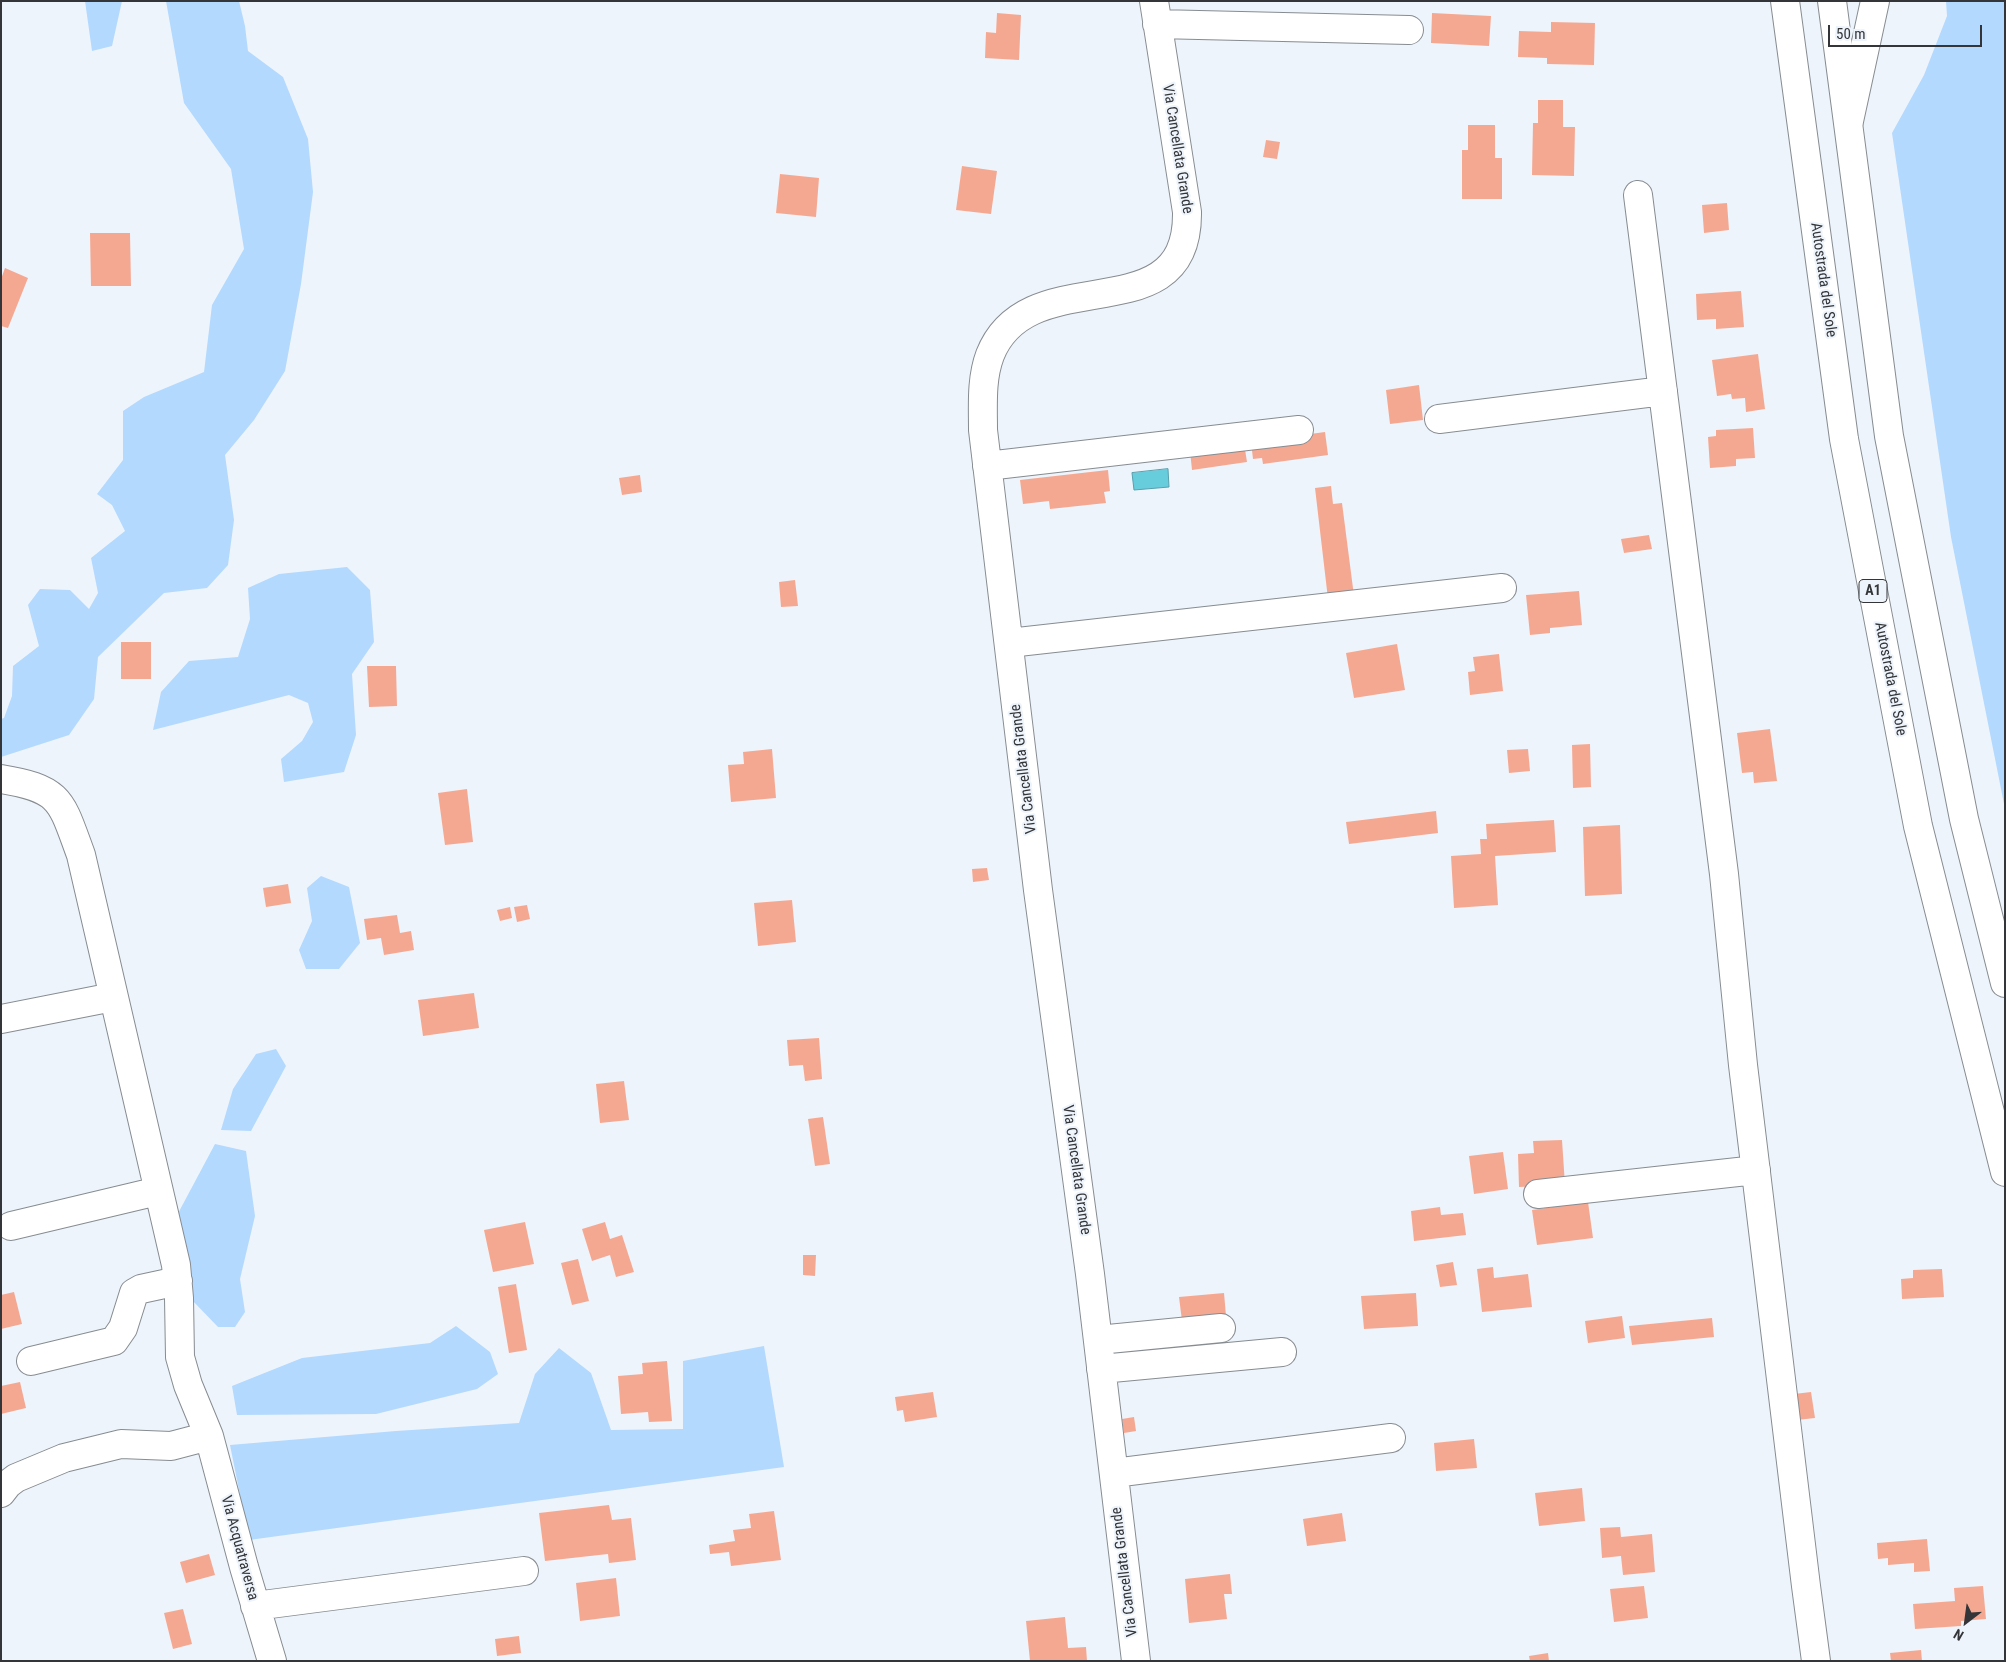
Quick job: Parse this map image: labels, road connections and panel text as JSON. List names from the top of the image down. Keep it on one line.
{"streets":{"main road":["Via Cancellata Grande","Autostrada del Sole","A1","Via Acquatraversa"]},"scale_bar":"50 m","north":"bottom left"}
